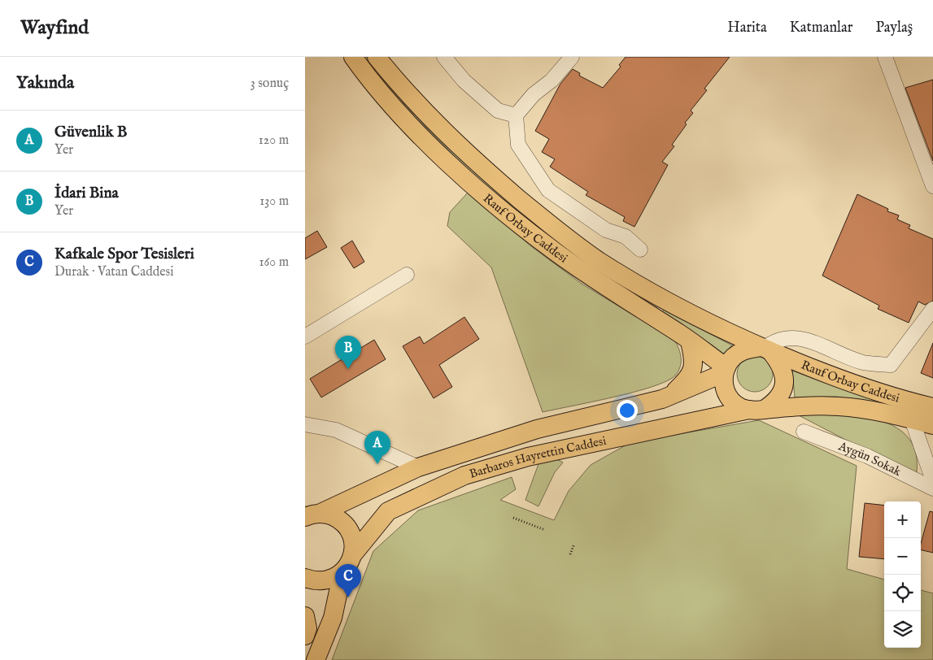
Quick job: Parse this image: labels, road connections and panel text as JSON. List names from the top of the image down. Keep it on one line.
{"streets":{"main road":["Rauf Orbay Caddesi","Barbaros Hayrettin Caddesi"],"street":["Aygün Sokak"]},"crossings":[["Rauf Orbay Caddesi","Barbaros Hayrettin Caddesi"]],"page":{"header":"Wayfind","nav":["Harita","Katmanlar","Paylaş"],"heading":["Yakında","3 sonuç"],"list":[{"mark":"A","name":"Güvenlik B","note":"Yer","value":"120 m"},{"mark":"B","name":"İdari Bina","note":"Yer","value":"130 m"},{"mark":"C","name":"Kafkale Spor Tesisleri","note":"Durak · Vatan Caddesi","value":"160 m"}],"pins":["B","A","C"],"map_buttons":["+","−"]}}
